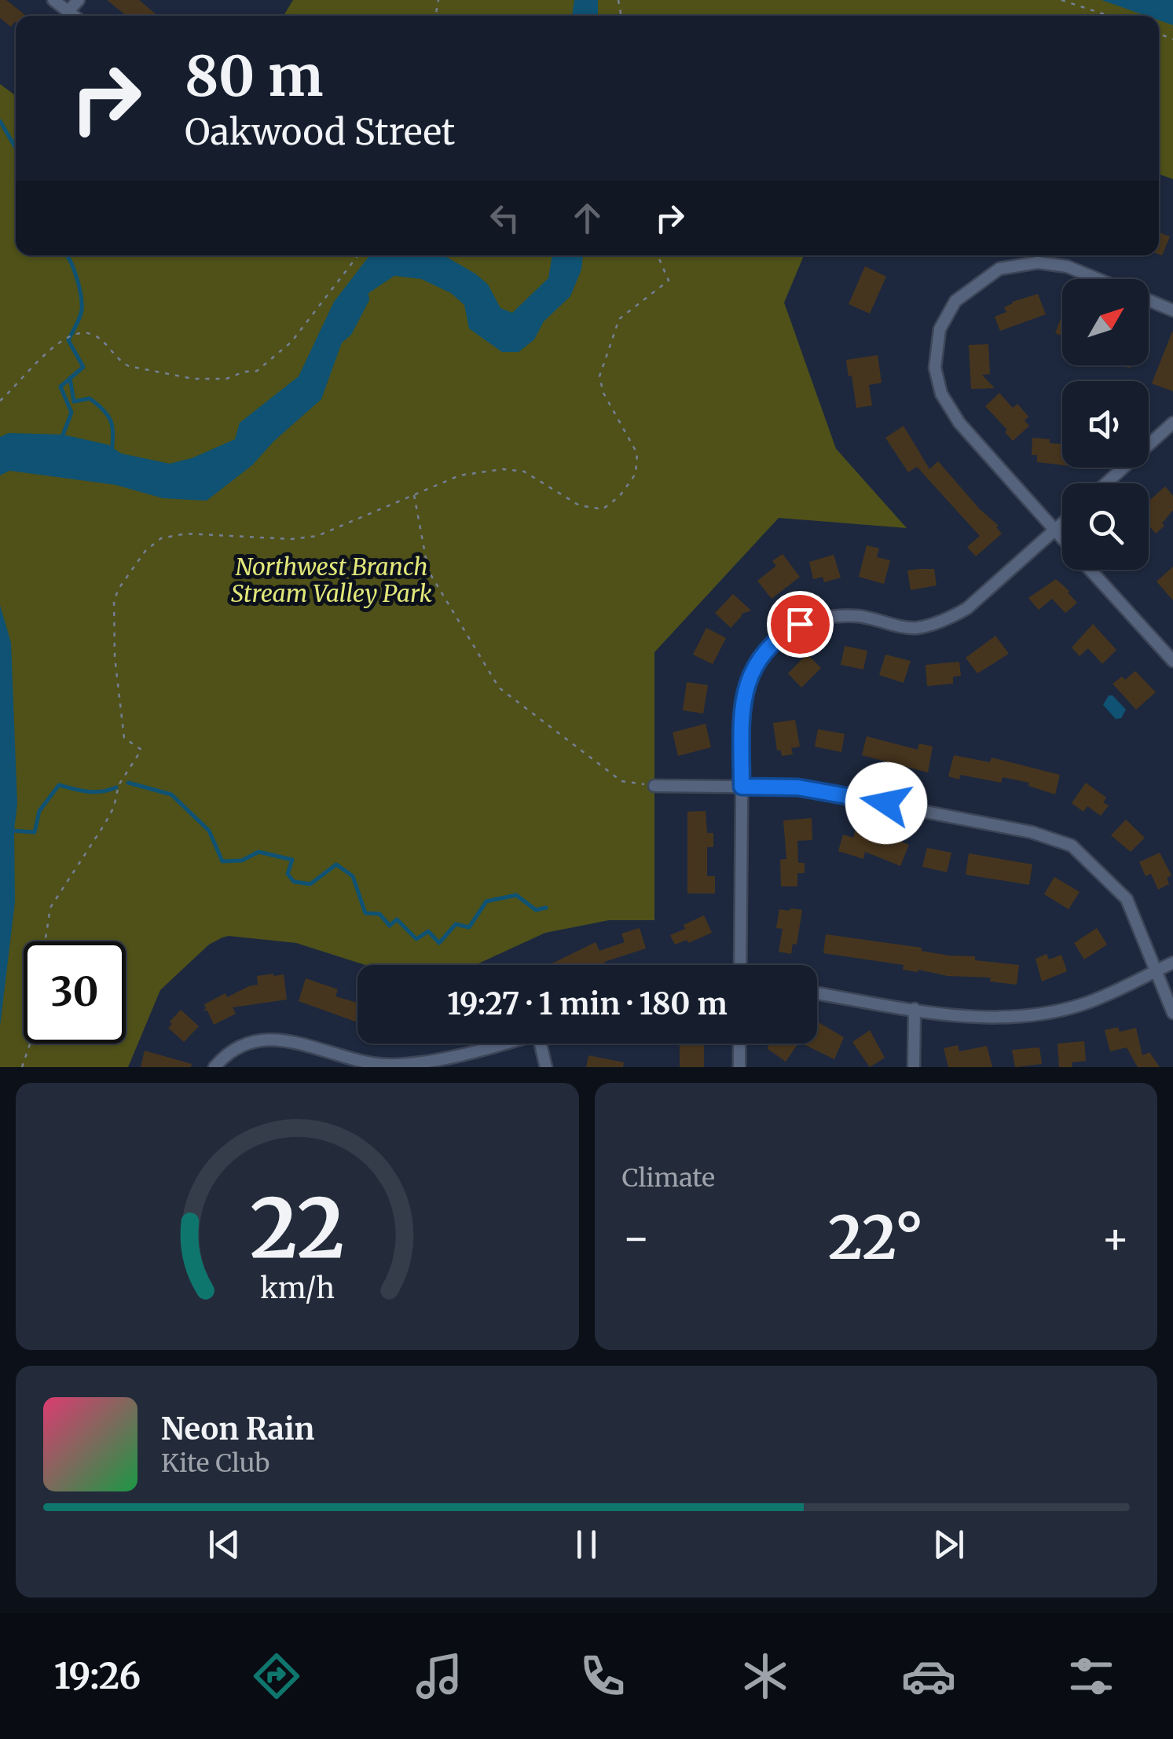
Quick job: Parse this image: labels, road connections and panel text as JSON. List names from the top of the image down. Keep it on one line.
{"parks":["Northwest Branch Stream Valley Park"],"north":"top right","page":{"turn":["80 m","Oakwood Street"],"limit":"30","trip":"19:27 · 1 min · 180 m","tile":"Climate","heat":["−","22°","+"],"song":["Neon Rain","Kite Club"],"tabs":"19:26","gauge":["22","km/h"]}}
